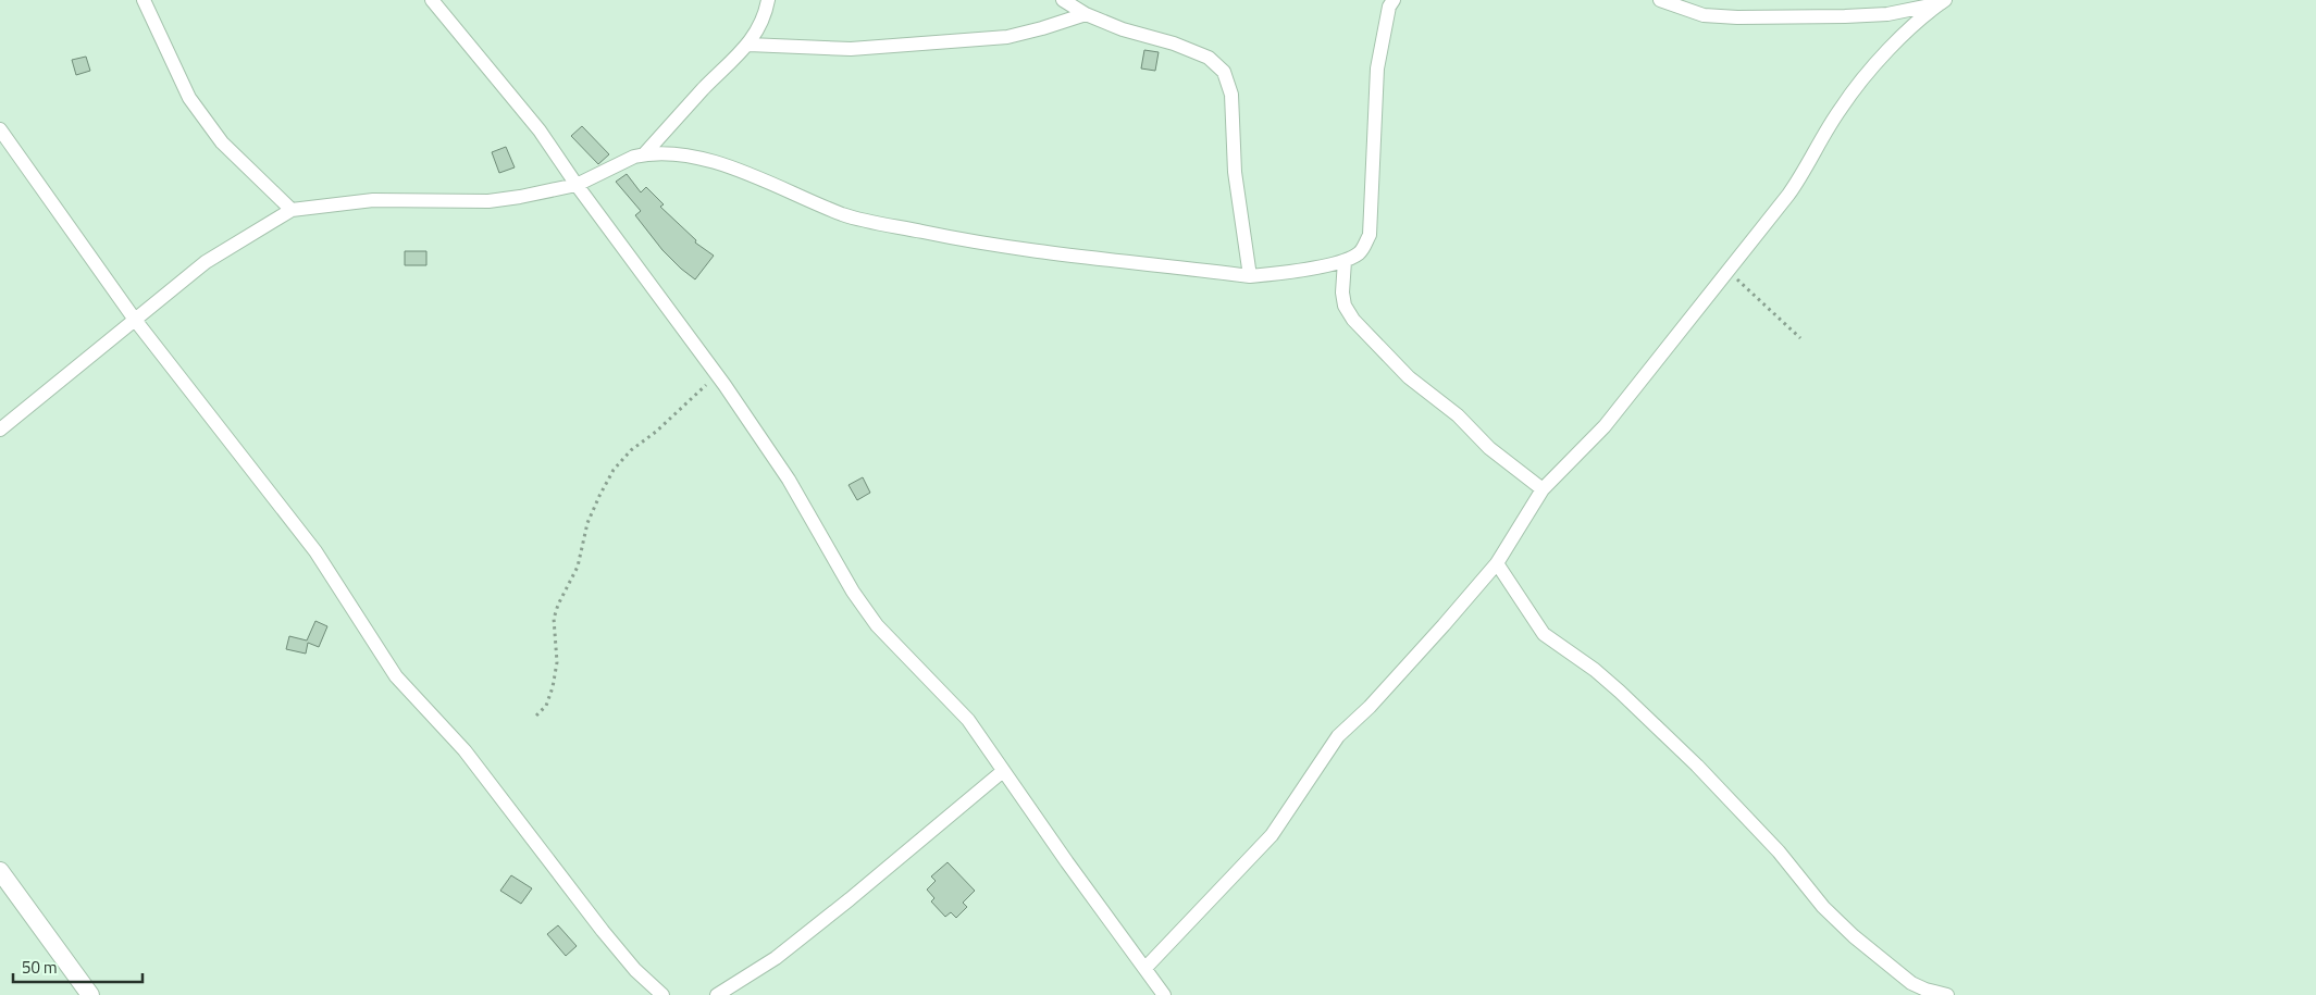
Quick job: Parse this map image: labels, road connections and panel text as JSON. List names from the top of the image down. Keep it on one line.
{"scale_bar":"50 m"}
